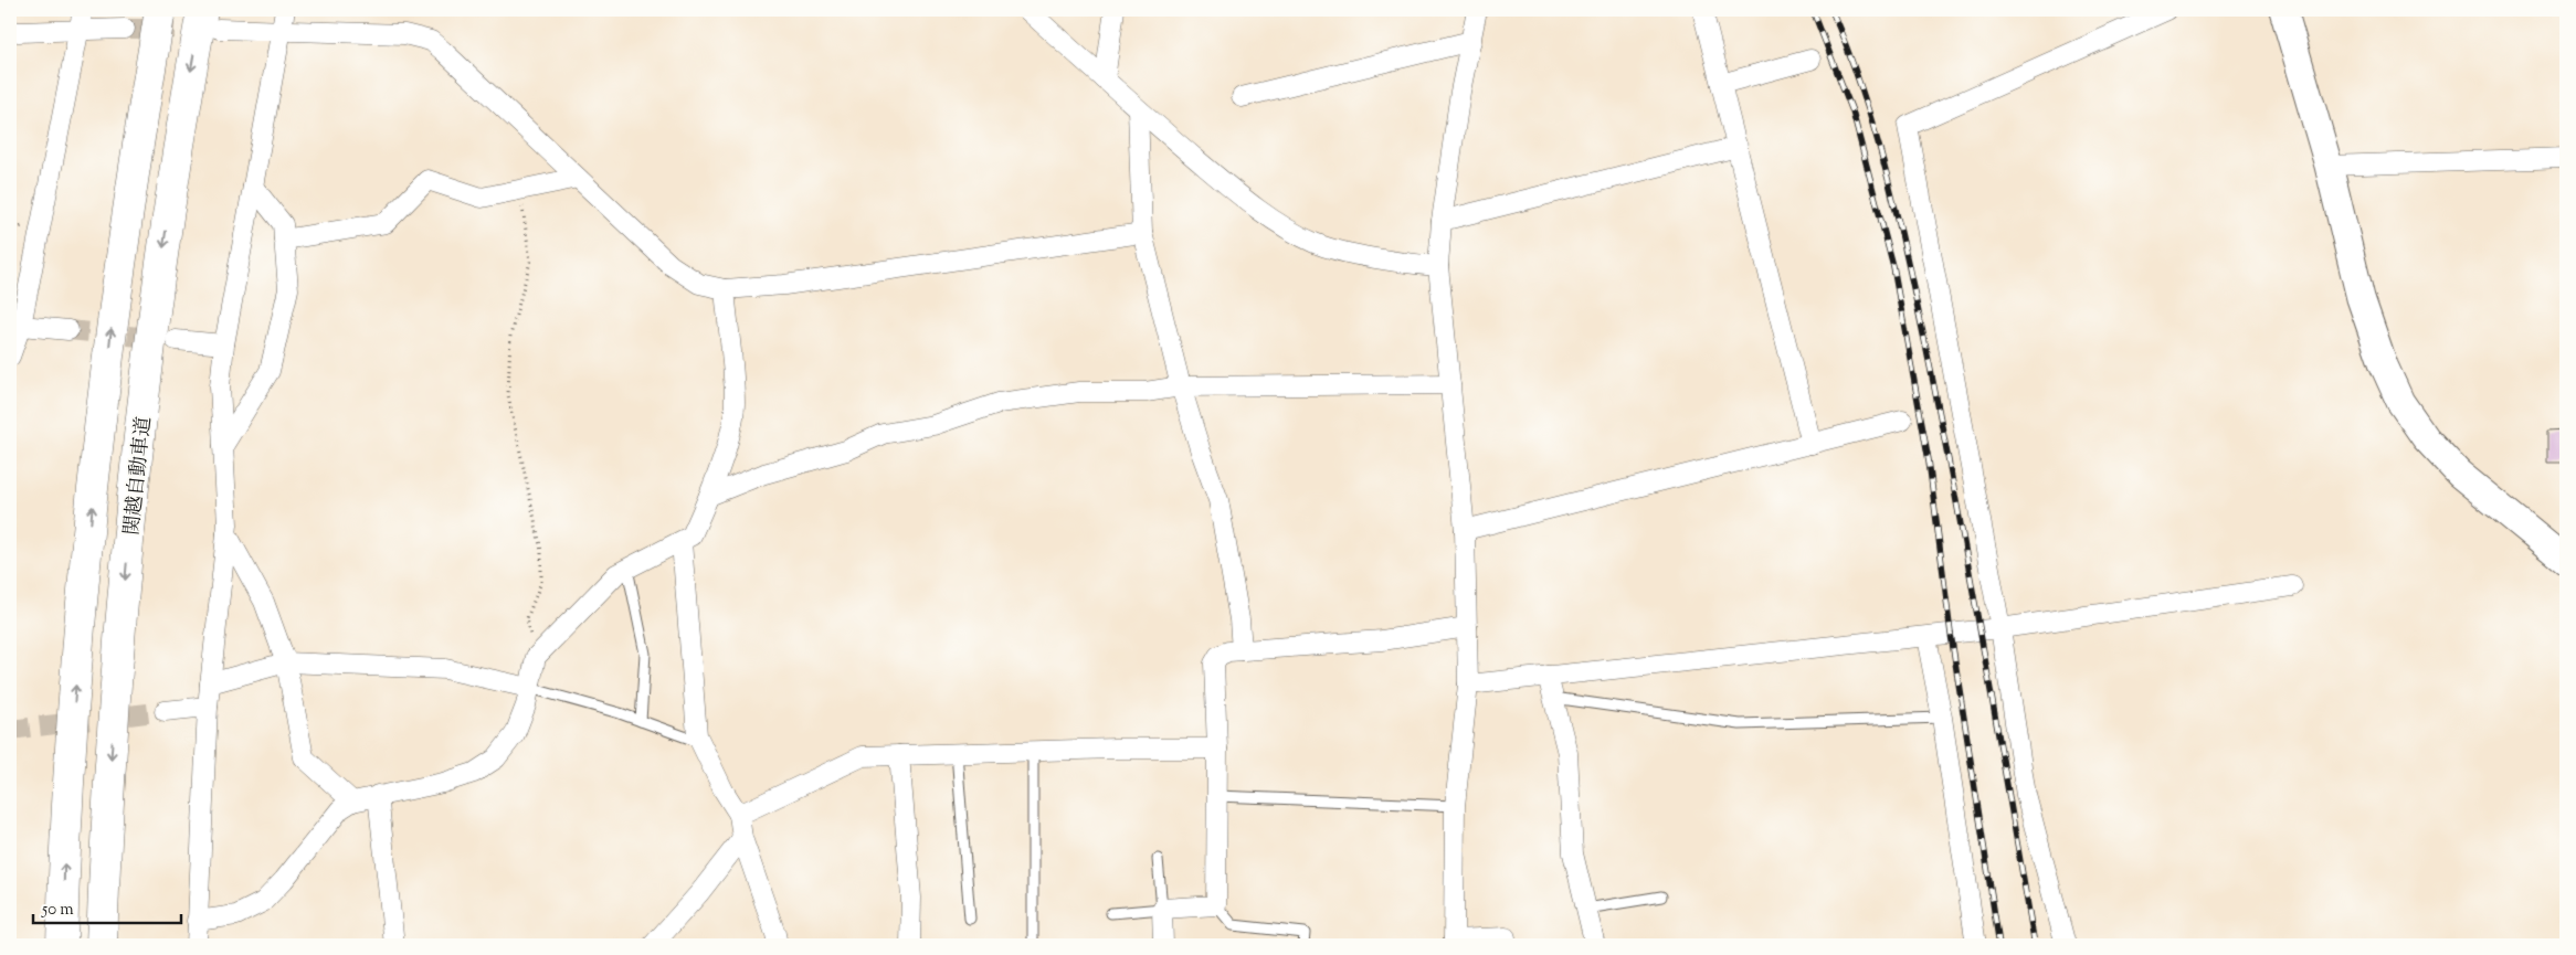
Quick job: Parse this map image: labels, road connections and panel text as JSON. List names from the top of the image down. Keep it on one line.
{"streets":{"highway":["関越自動車道"]},"scale_bar":"50 m"}
